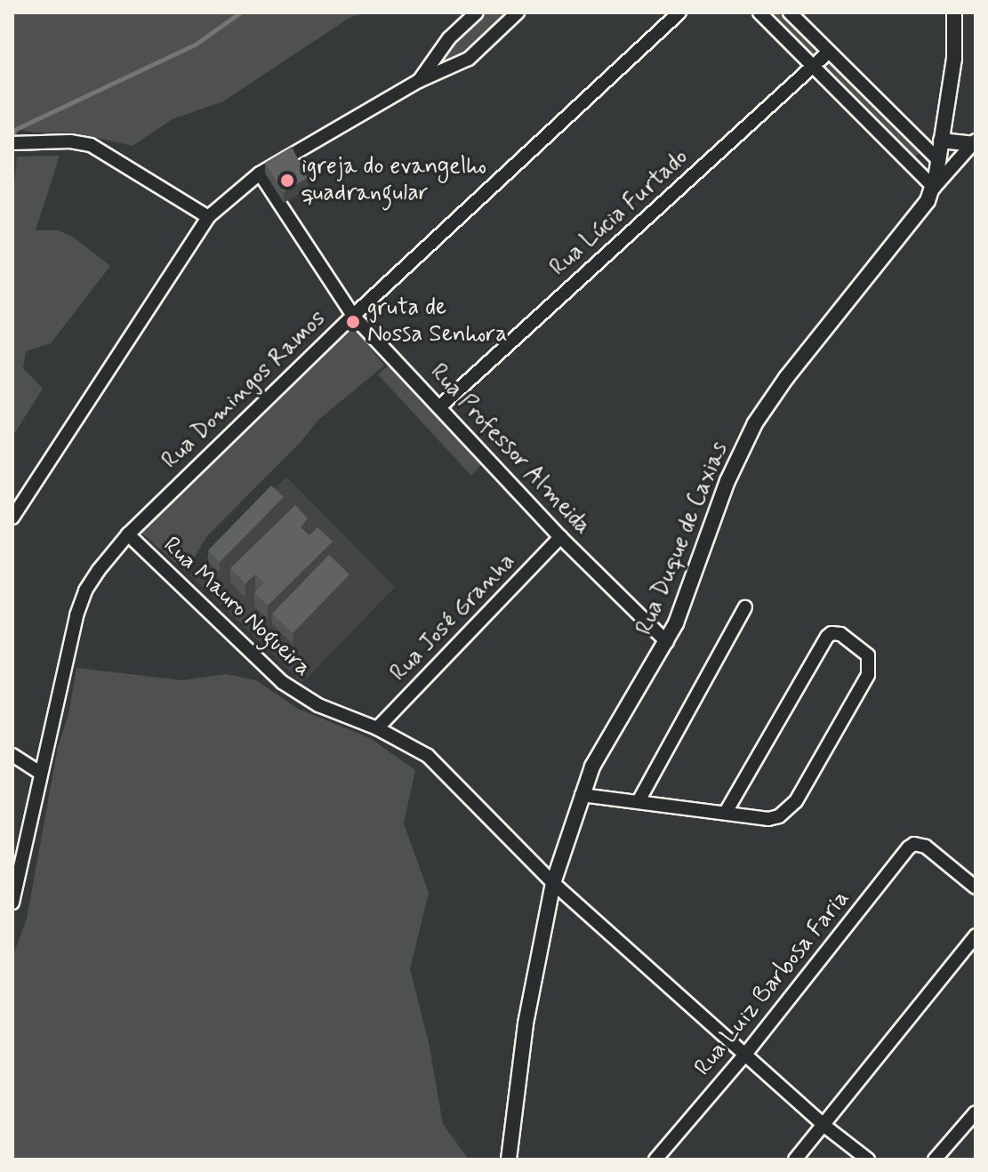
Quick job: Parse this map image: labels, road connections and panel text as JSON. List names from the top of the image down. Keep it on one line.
{"streets":{"street":["Rua Lúcia Furtado","Rua Domingos Ramos","Rua Professor Almeida","Rua Duque de Caxias","Rua Mauro Nogueira","Rua José Granha","Rua Luiz Barbosa Faria"]},"crossings":[["Rua Lúcia Furtado","Rua Professor Almeida"],["Rua Domingos Ramos","Rua Professor Almeida"],["Rua Domingos Ramos","Rua Mauro Nogueira"],["Rua Professor Almeida","Rua Duque de Caxias"],["Rua Professor Almeida","Rua José Granha"],["Rua Duque de Caxias","Rua Mauro Nogueira"],["Rua Mauro Nogueira","Rua José Granha"],["Rua Mauro Nogueira","Rua Luiz Barbosa Faria"]],"places":["igreja do evangelho quadrangular","gruta de Nossa Senhora"]}
